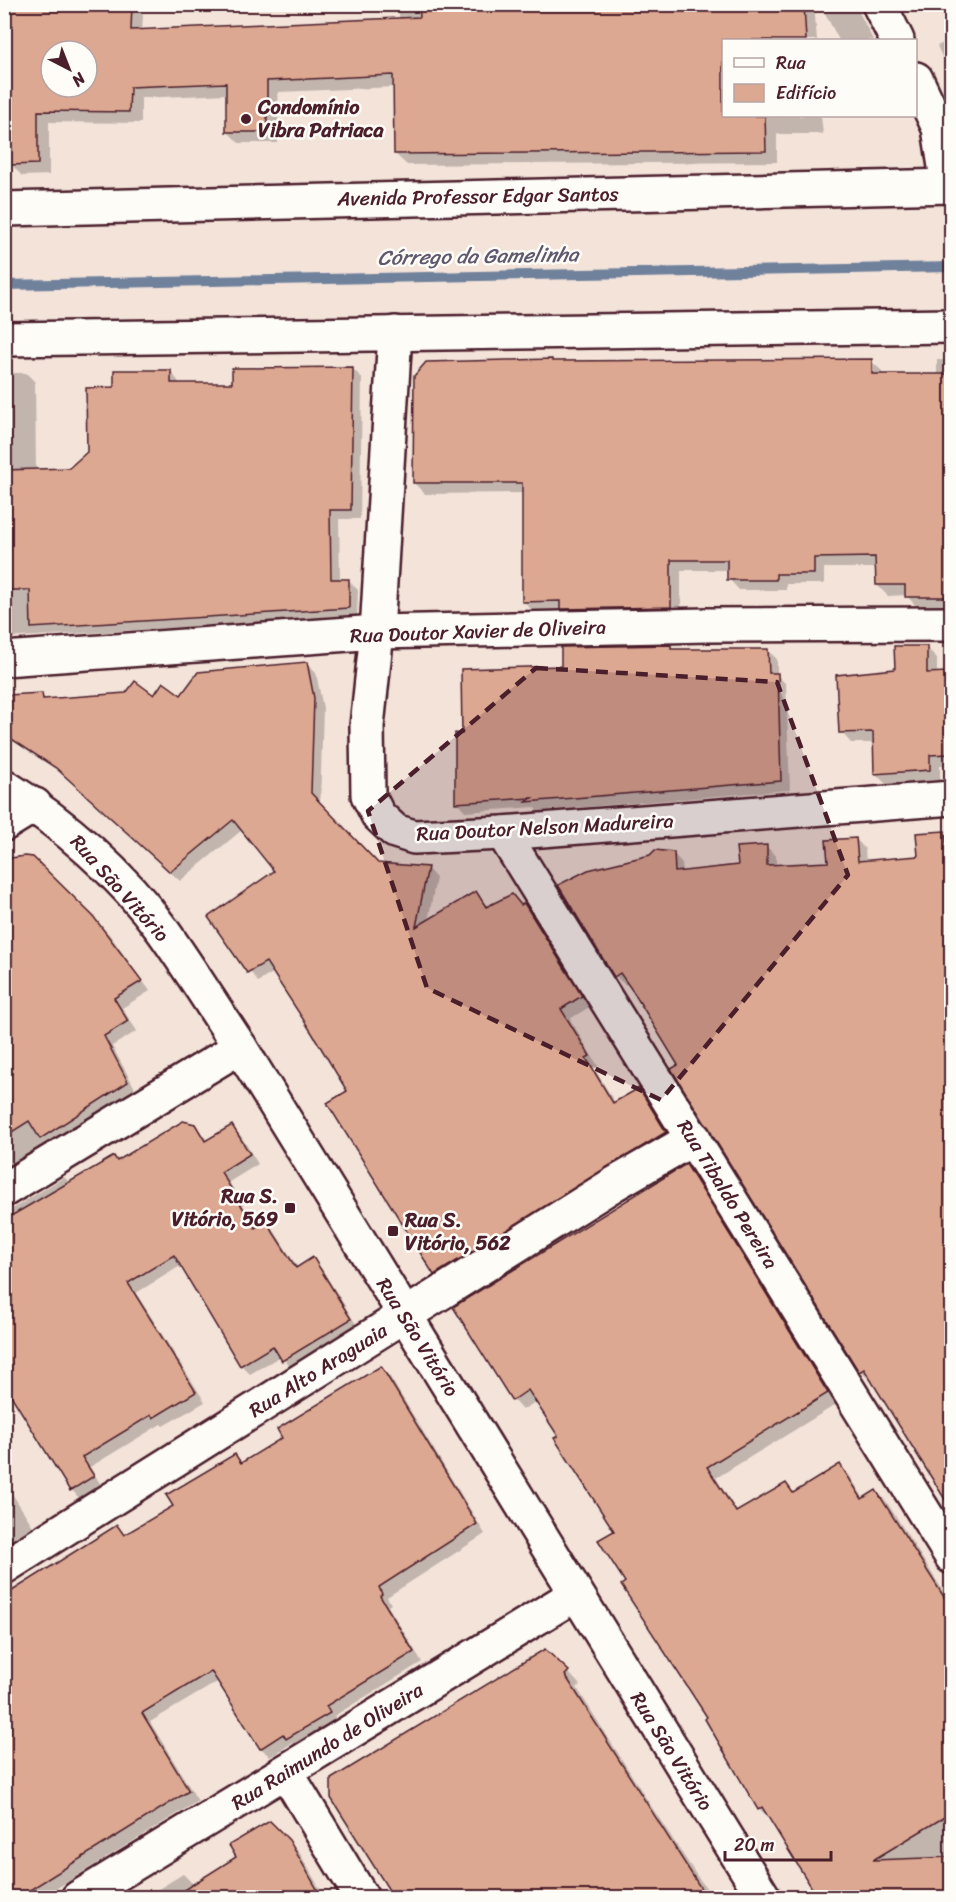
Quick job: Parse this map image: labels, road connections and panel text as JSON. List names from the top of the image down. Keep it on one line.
{"streets":{"street":["Avenida Professor Edgar Santos","Rua Doutor Xavier de Oliveira","Rua Doutor Nelson Madureira","Rua São Vitório","Rua Tibaldo Pereira","Rua Alto Araguaia","Rua Raimundo de Oliveira"]},"crossings":[["Rua Doutor Xavier de Oliveira","Rua Doutor Nelson Madureira"],["Rua Doutor Nelson Madureira","Rua Tibaldo Pereira"],["Rua São Vitório","Rua Alto Araguaia"],["Rua São Vitório","Rua Raimundo de Oliveira"],["Rua Tibaldo Pereira","Rua Alto Araguaia"]],"water":["Córrego da Gamelinha"],"places":{"other":["Condomínio Vibra Patriaca"],"transit":["Rua S. Vitório, 569","Rua S. Vitório, 562"]},"legend":["Rua","Edifício"],"scale_bar":"20 m","north":"bottom right"}
